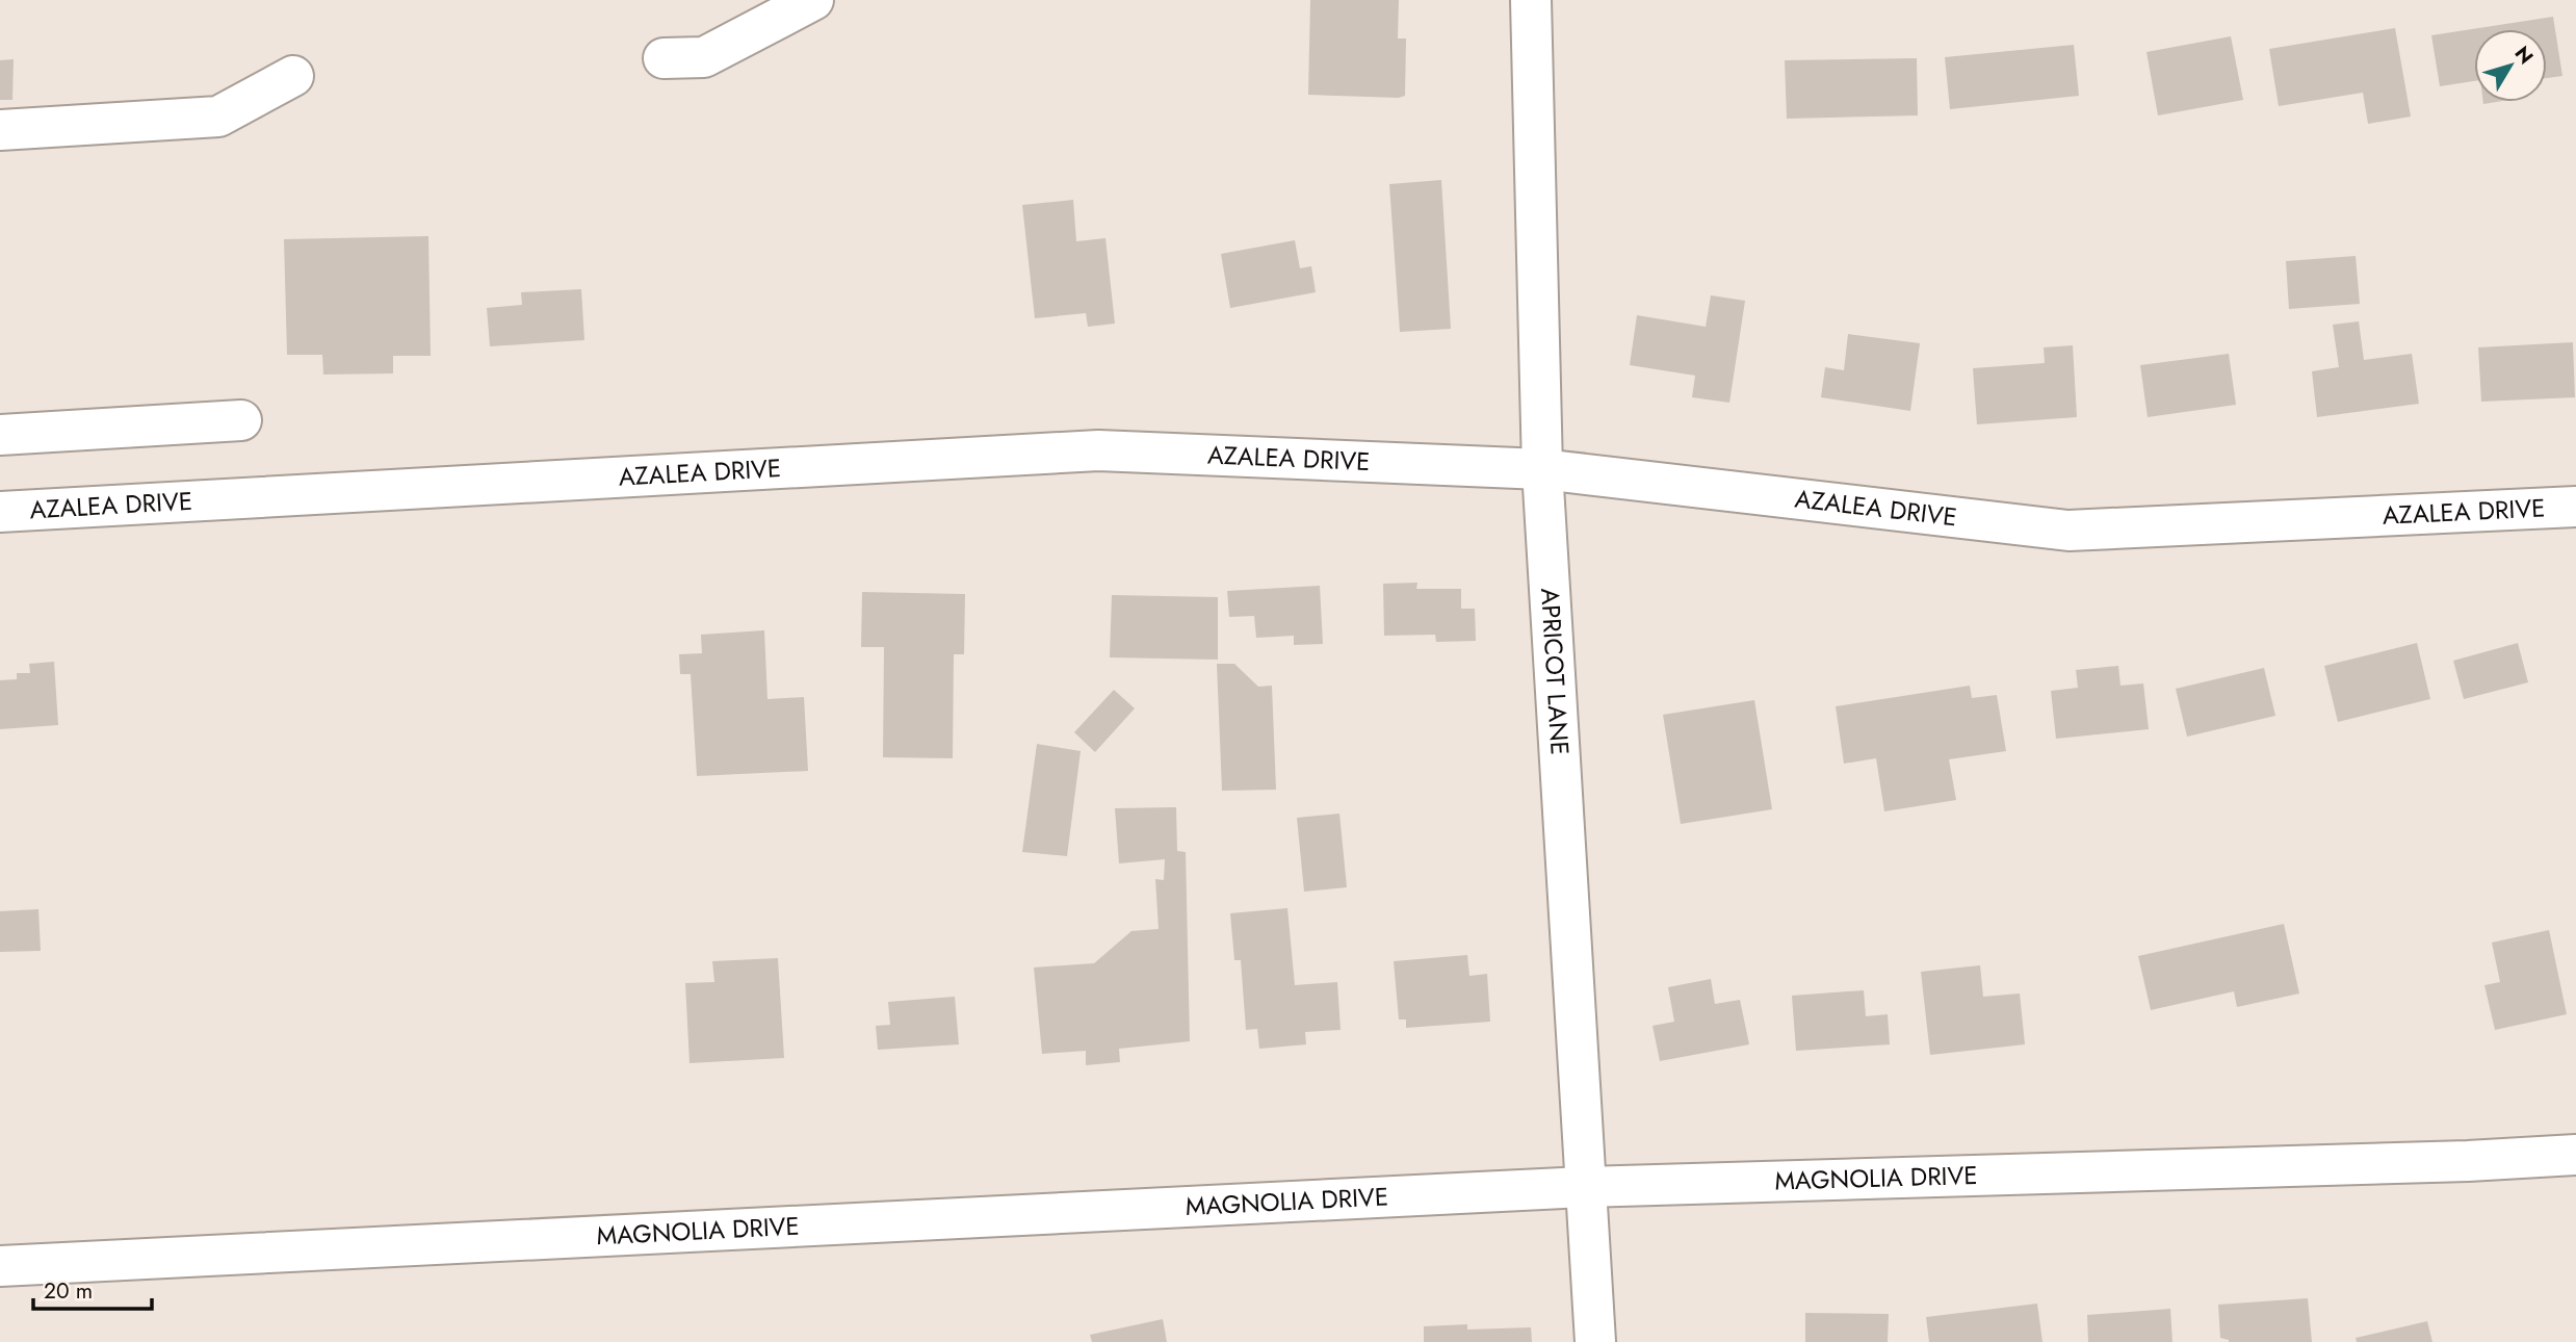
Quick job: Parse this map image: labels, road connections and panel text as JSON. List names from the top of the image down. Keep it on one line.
{"streets":{"street":["AZALEA DRIVE","APRICOT LANE","MAGNOLIA DRIVE"]},"crossings":[["AZALEA DRIVE","APRICOT LANE"],["APRICOT LANE","MAGNOLIA DRIVE"]],"scale_bar":"20 m","north":"top right"}
